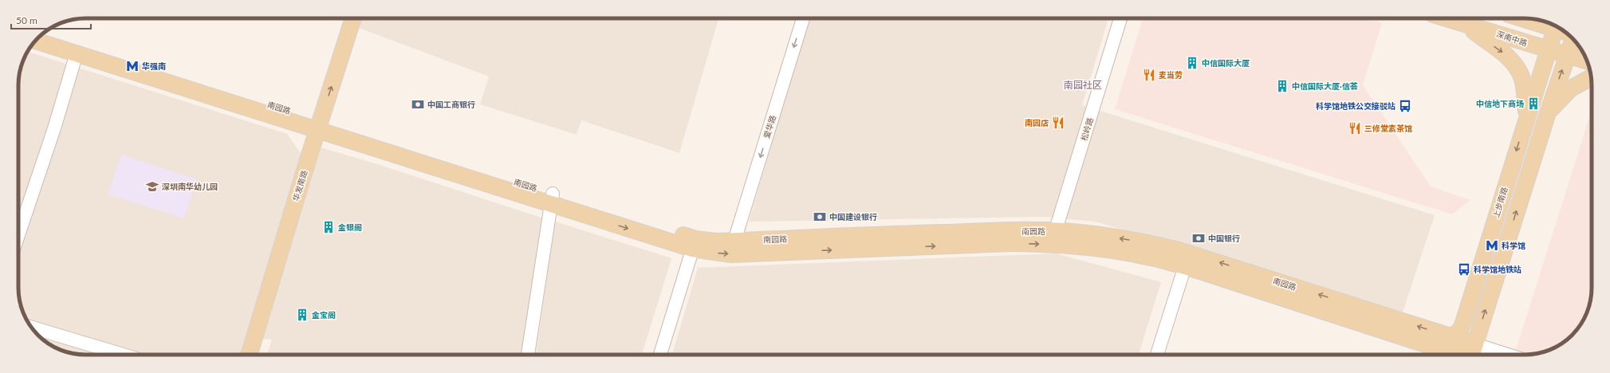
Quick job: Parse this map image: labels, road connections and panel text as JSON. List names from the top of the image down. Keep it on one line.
{"streets":{"main road":["深南中路","南园路","华发南路","上步南路"],"street":["爱华路","松岭路"]},"crossings":[["深南中路","上步南路"],["南园路","爱华路"],["南园路","松岭路"],["南园路","华发南路"],["南园路","上步南路"]],"one_way":["爱华路"],"districts":["南园社区"],"places":{"building":["中信国际大厦","中信国际大厦·信荟","中信地下商场","金银阁","金宝阁"],"metro station":["华强南","科学馆"],"restaurant":["麦当劳","南园店","三修堂素茶馆"],"bank":["中国工商银行","中国建设银行","中国银行"],"bus stop":["科学馆地铁公交接驳站","科学馆地铁站"],"school or university":["深圳南华幼儿园"]},"scale_bar":"50 m"}
